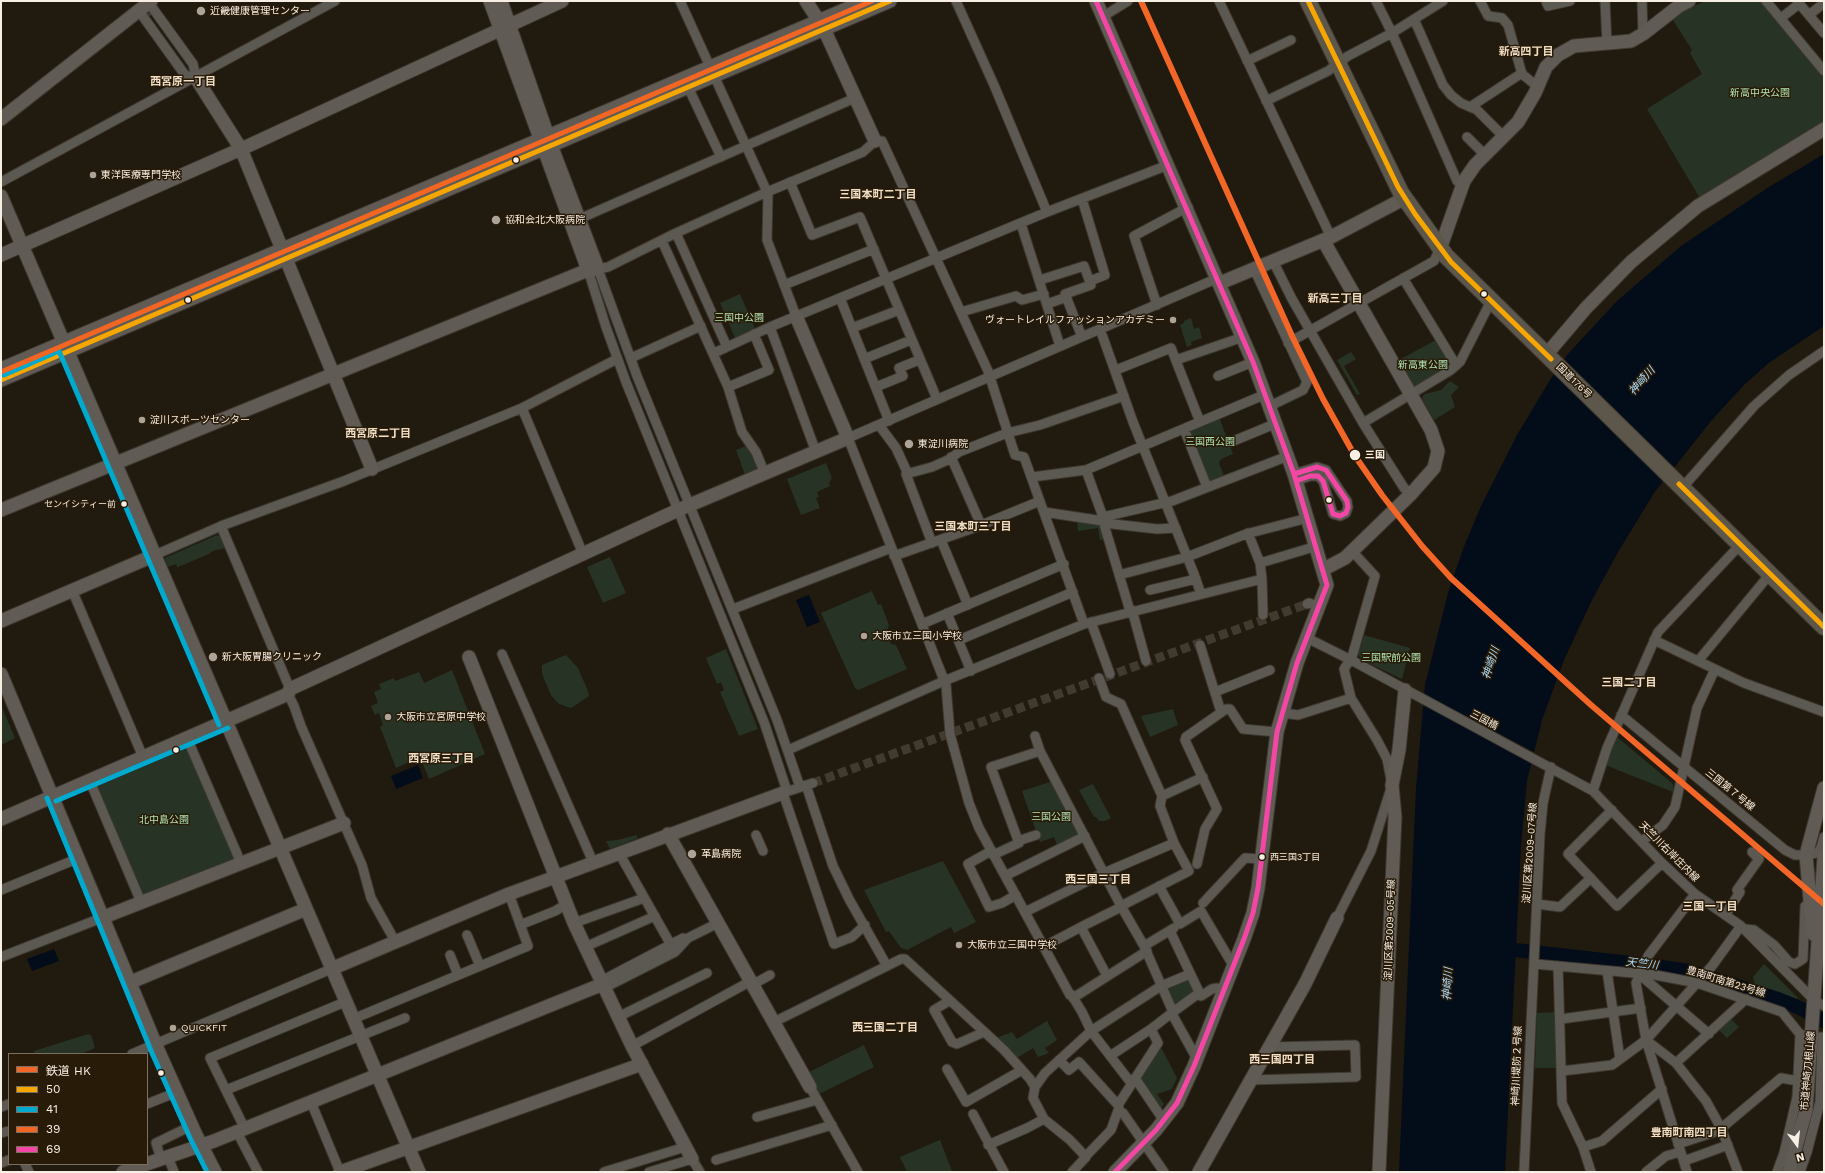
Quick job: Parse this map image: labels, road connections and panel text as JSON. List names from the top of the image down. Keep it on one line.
{"streets":{"highway":["国道176号"],"street":["三国橋","三国第７号線","天竺川右岸庄内線","淀川区第2009-07号線","淀川区第2009-05号線","豊南町南第23号線","神崎川堤防２号線","市道神崎刀根山線"]},"crossings":[["三国橋","天竺川右岸庄内線"],["三国橋","淀川区第2009-07号線"],["三国橋","淀川区第2009-05号線"],["天竺川右岸庄内線","淀川区第2009-07号線"],["天竺川右岸庄内線","市道神崎刀根山線"],["淀川区第2009-07号線","豊南町南第23号線"],["淀川区第2009-07号線","神崎川堤防２号線"],["豊南町南第23号線","神崎川堤防２号線"],["豊南町南第23号線","市道神崎刀根山線"]],"districts":["新高四丁目","西宮原一丁目","三国本町二丁目","新高三丁目","西宮原二丁目","三国本町三丁目","三国二丁目","西宮原三丁目","西三国三丁目","三国一丁目","西三国二丁目","西三国四丁目","豊南町南四丁目"],"water":["神崎川","天竺川"],"parks":["新高中央公園","三国中公園","新高東公園","三国西公園","三国駅前公園","三国公園","北中島公園"],"places":["近畿健康管理センター","東洋医療専門学校","協和会北大阪病院","ヴォートレイルファッションアカデミー","淀川スポーツセンター","東淀川病院","三国","センイシティー前","大阪市立三国小学校","新大阪胃腸クリニック","大阪市立宮原中学校","革島病院","西三国3丁目","大阪市立三国中学校","QUICKFIT"],"lines":["rail line HK","transit line 50","transit line 39","transit line 69","transit line 41"],"legend":["鉄道 HK","50","41","39","69"],"north":"bottom"}
